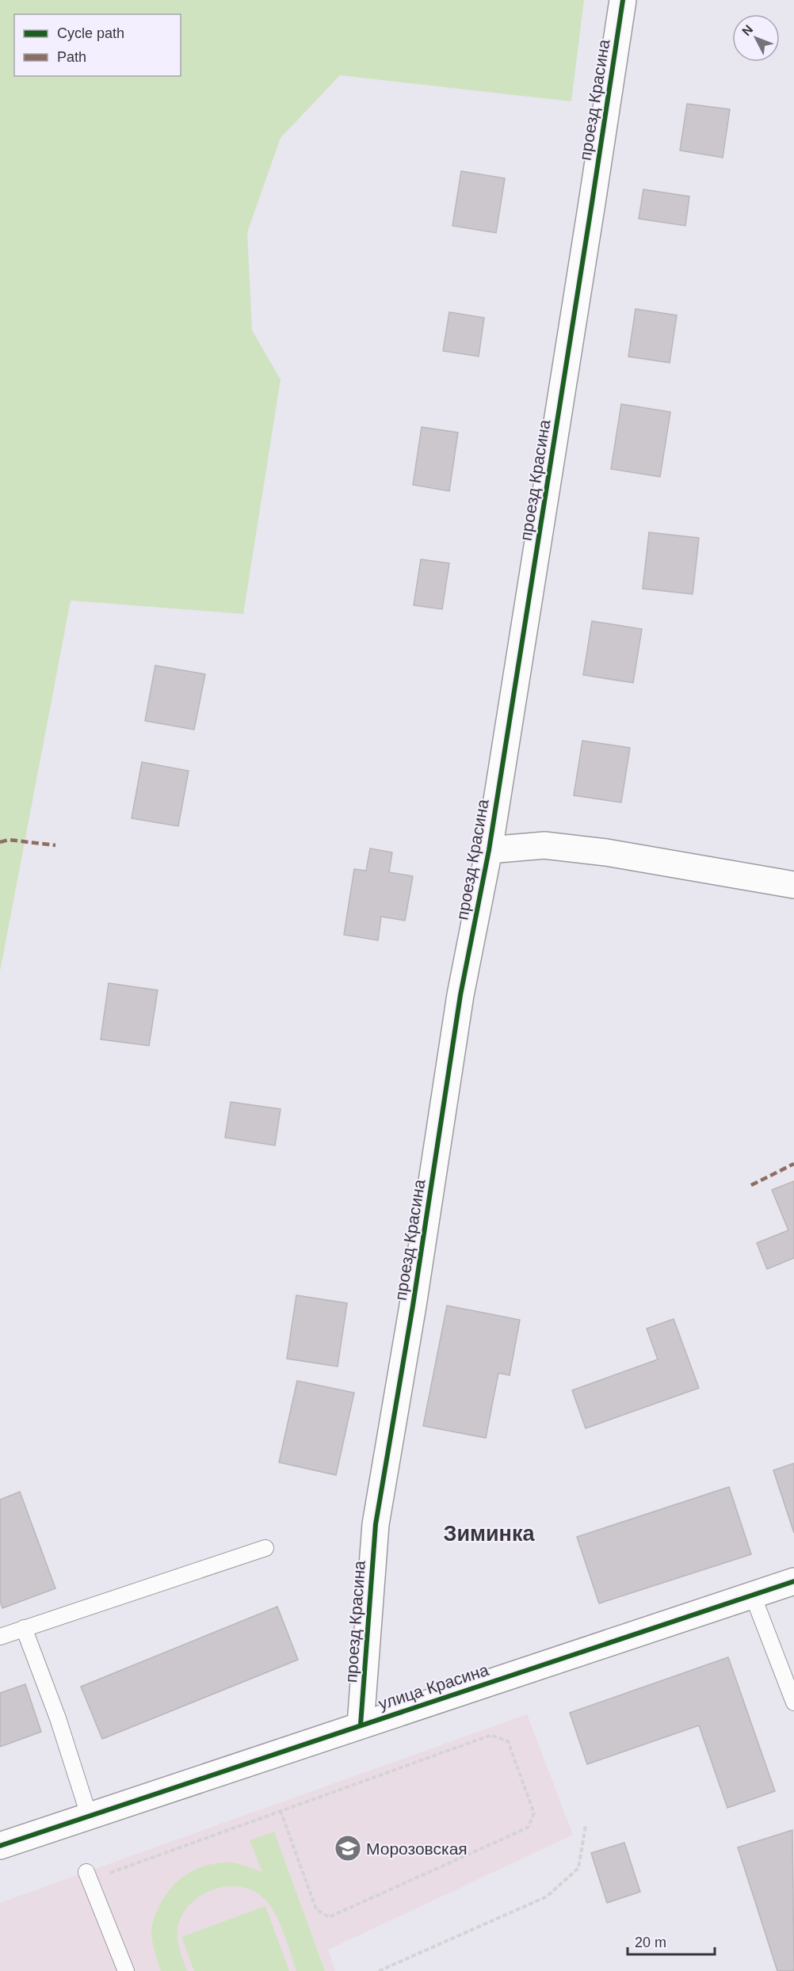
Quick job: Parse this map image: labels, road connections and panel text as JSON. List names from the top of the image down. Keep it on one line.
{"streets":{"street":["проезд Красина","улица Красина"]},"crossings":[["проезд Красина","улица Красина"]],"districts":["Зиминка"],"places":{"school or university":["Морозовская"]},"legend":["Cycle path","Path"],"scale_bar":"20 m","north":"top left"}
